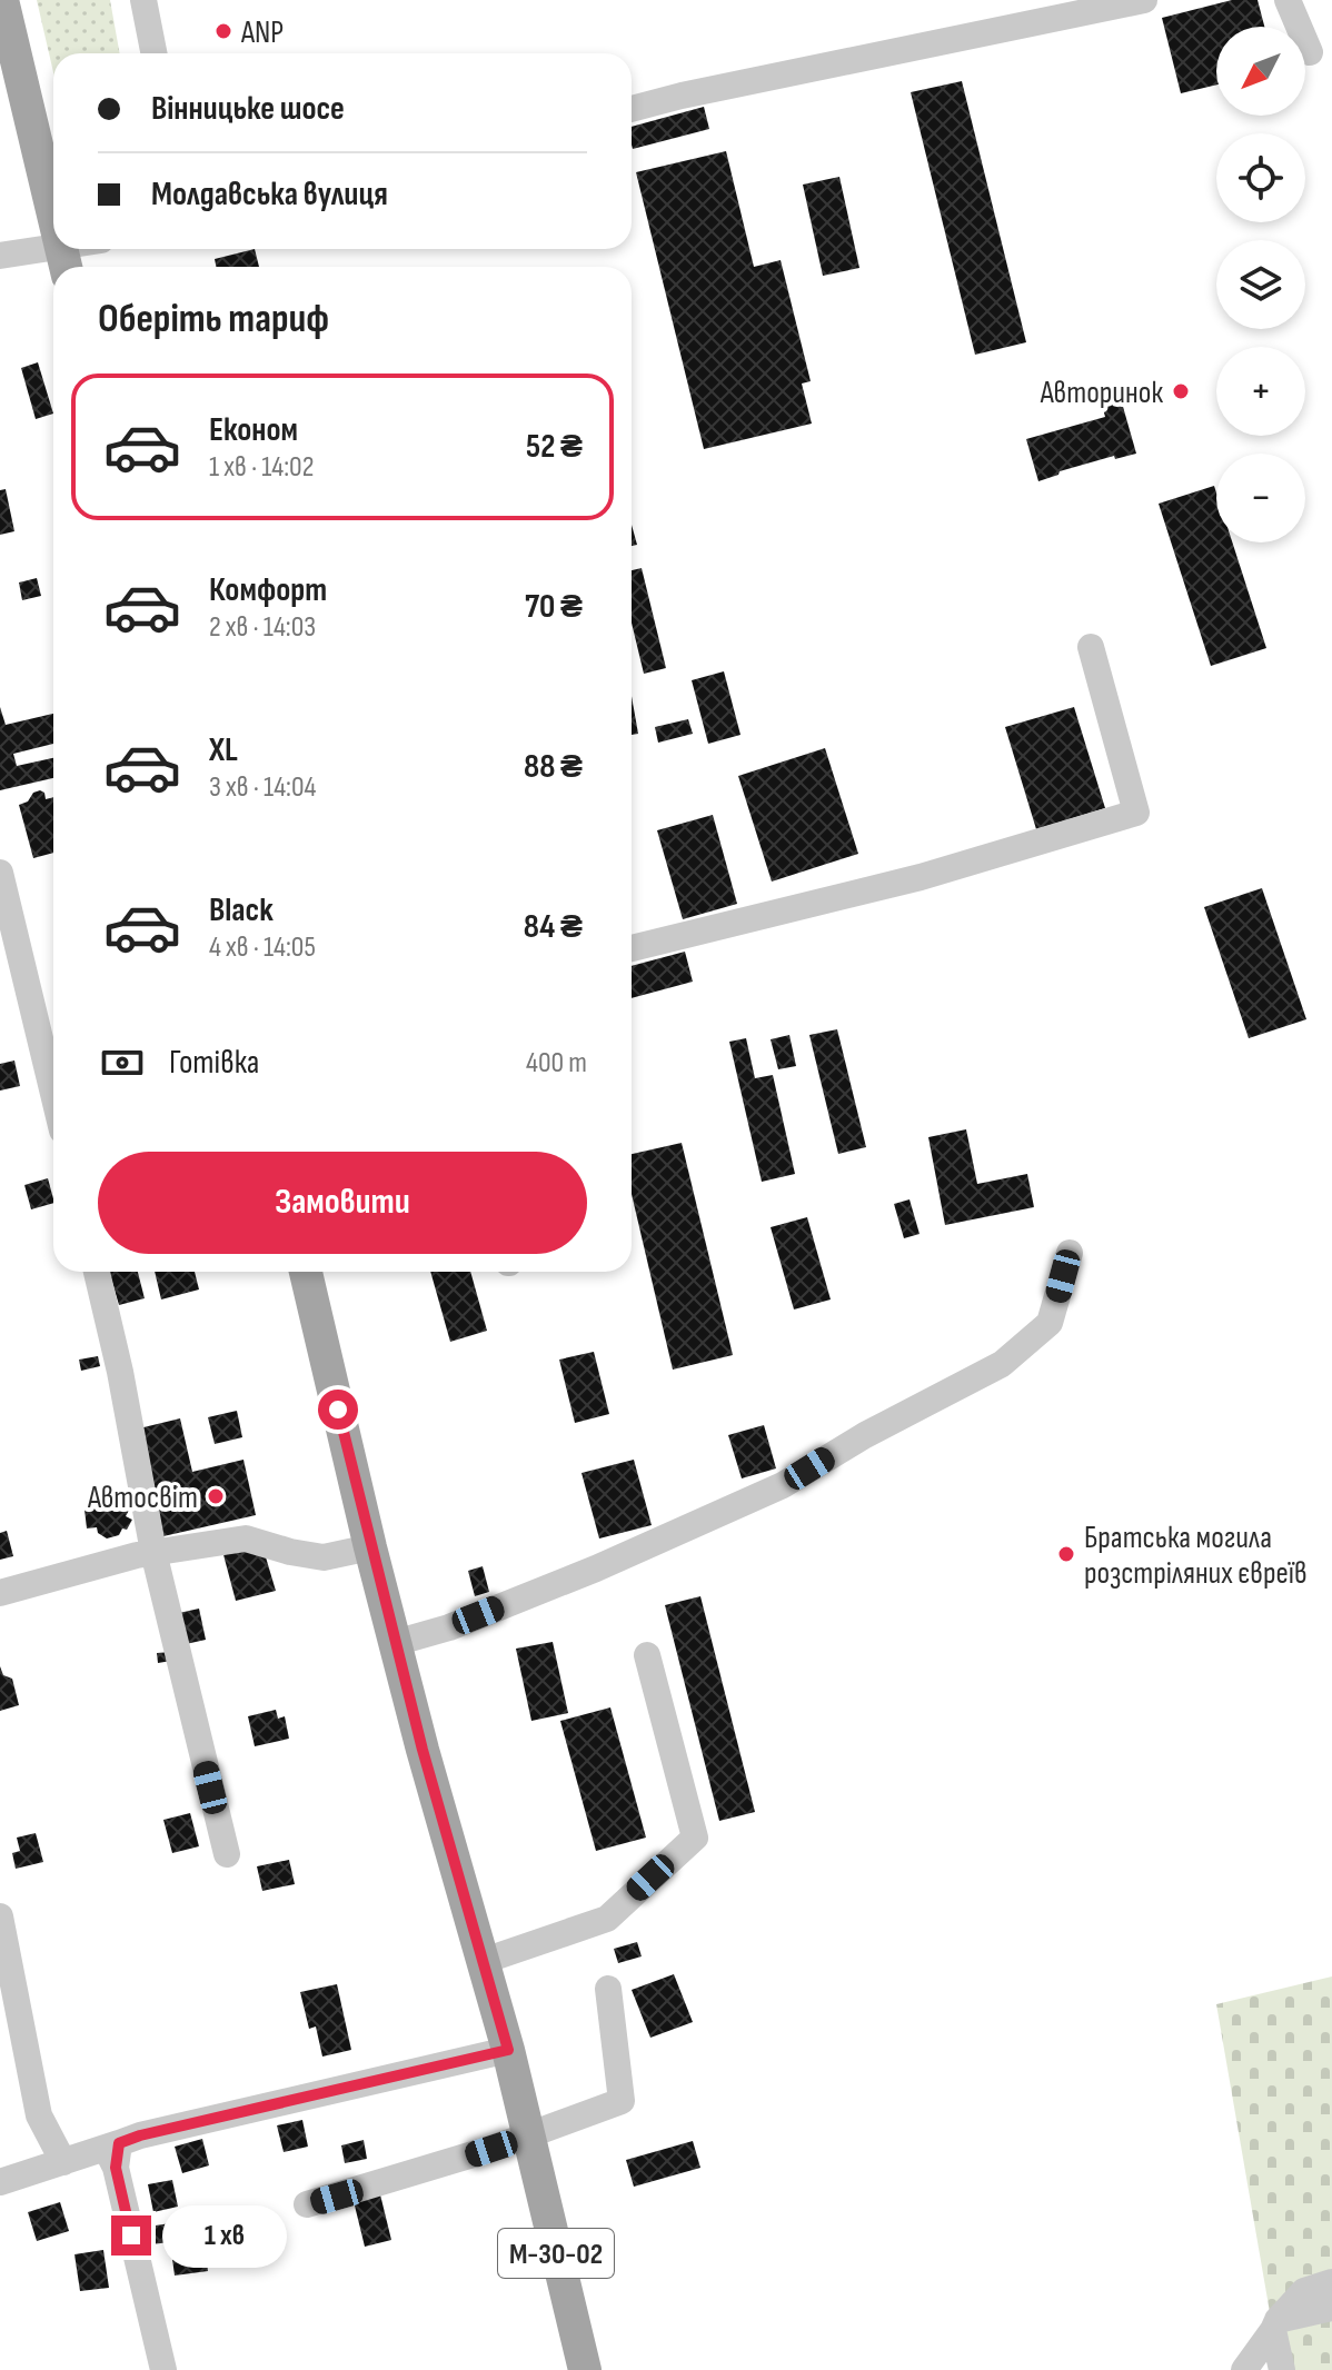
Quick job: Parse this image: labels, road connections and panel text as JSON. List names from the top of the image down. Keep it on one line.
{"streets":{"main road":["М-30-02"]},"places":["ANP","Авторинок","Автосвіт","Братська могила розстріляних євреїв"],"north":"bottom left","page":{"map_buttons":["+","−"],"banner":["Вінницьке шосе","Молдавська вулиця"],"heading":"Оберіть тариф","list":[{"name":"Економ","note":"1 хв · 14:02","value":"52 ₴"},{"name":"Комфорт","note":"2 хв · 14:03","value":"70 ₴"},{"name":"XL","note":"3 хв · 14:04","value":"88 ₴"},{"name":"Black","note":"4 хв · 14:05","value":"84 ₴"}],"pay":["Готівка","400 m"],"buttons":"Замовити","bubble":"1 хв"}}
